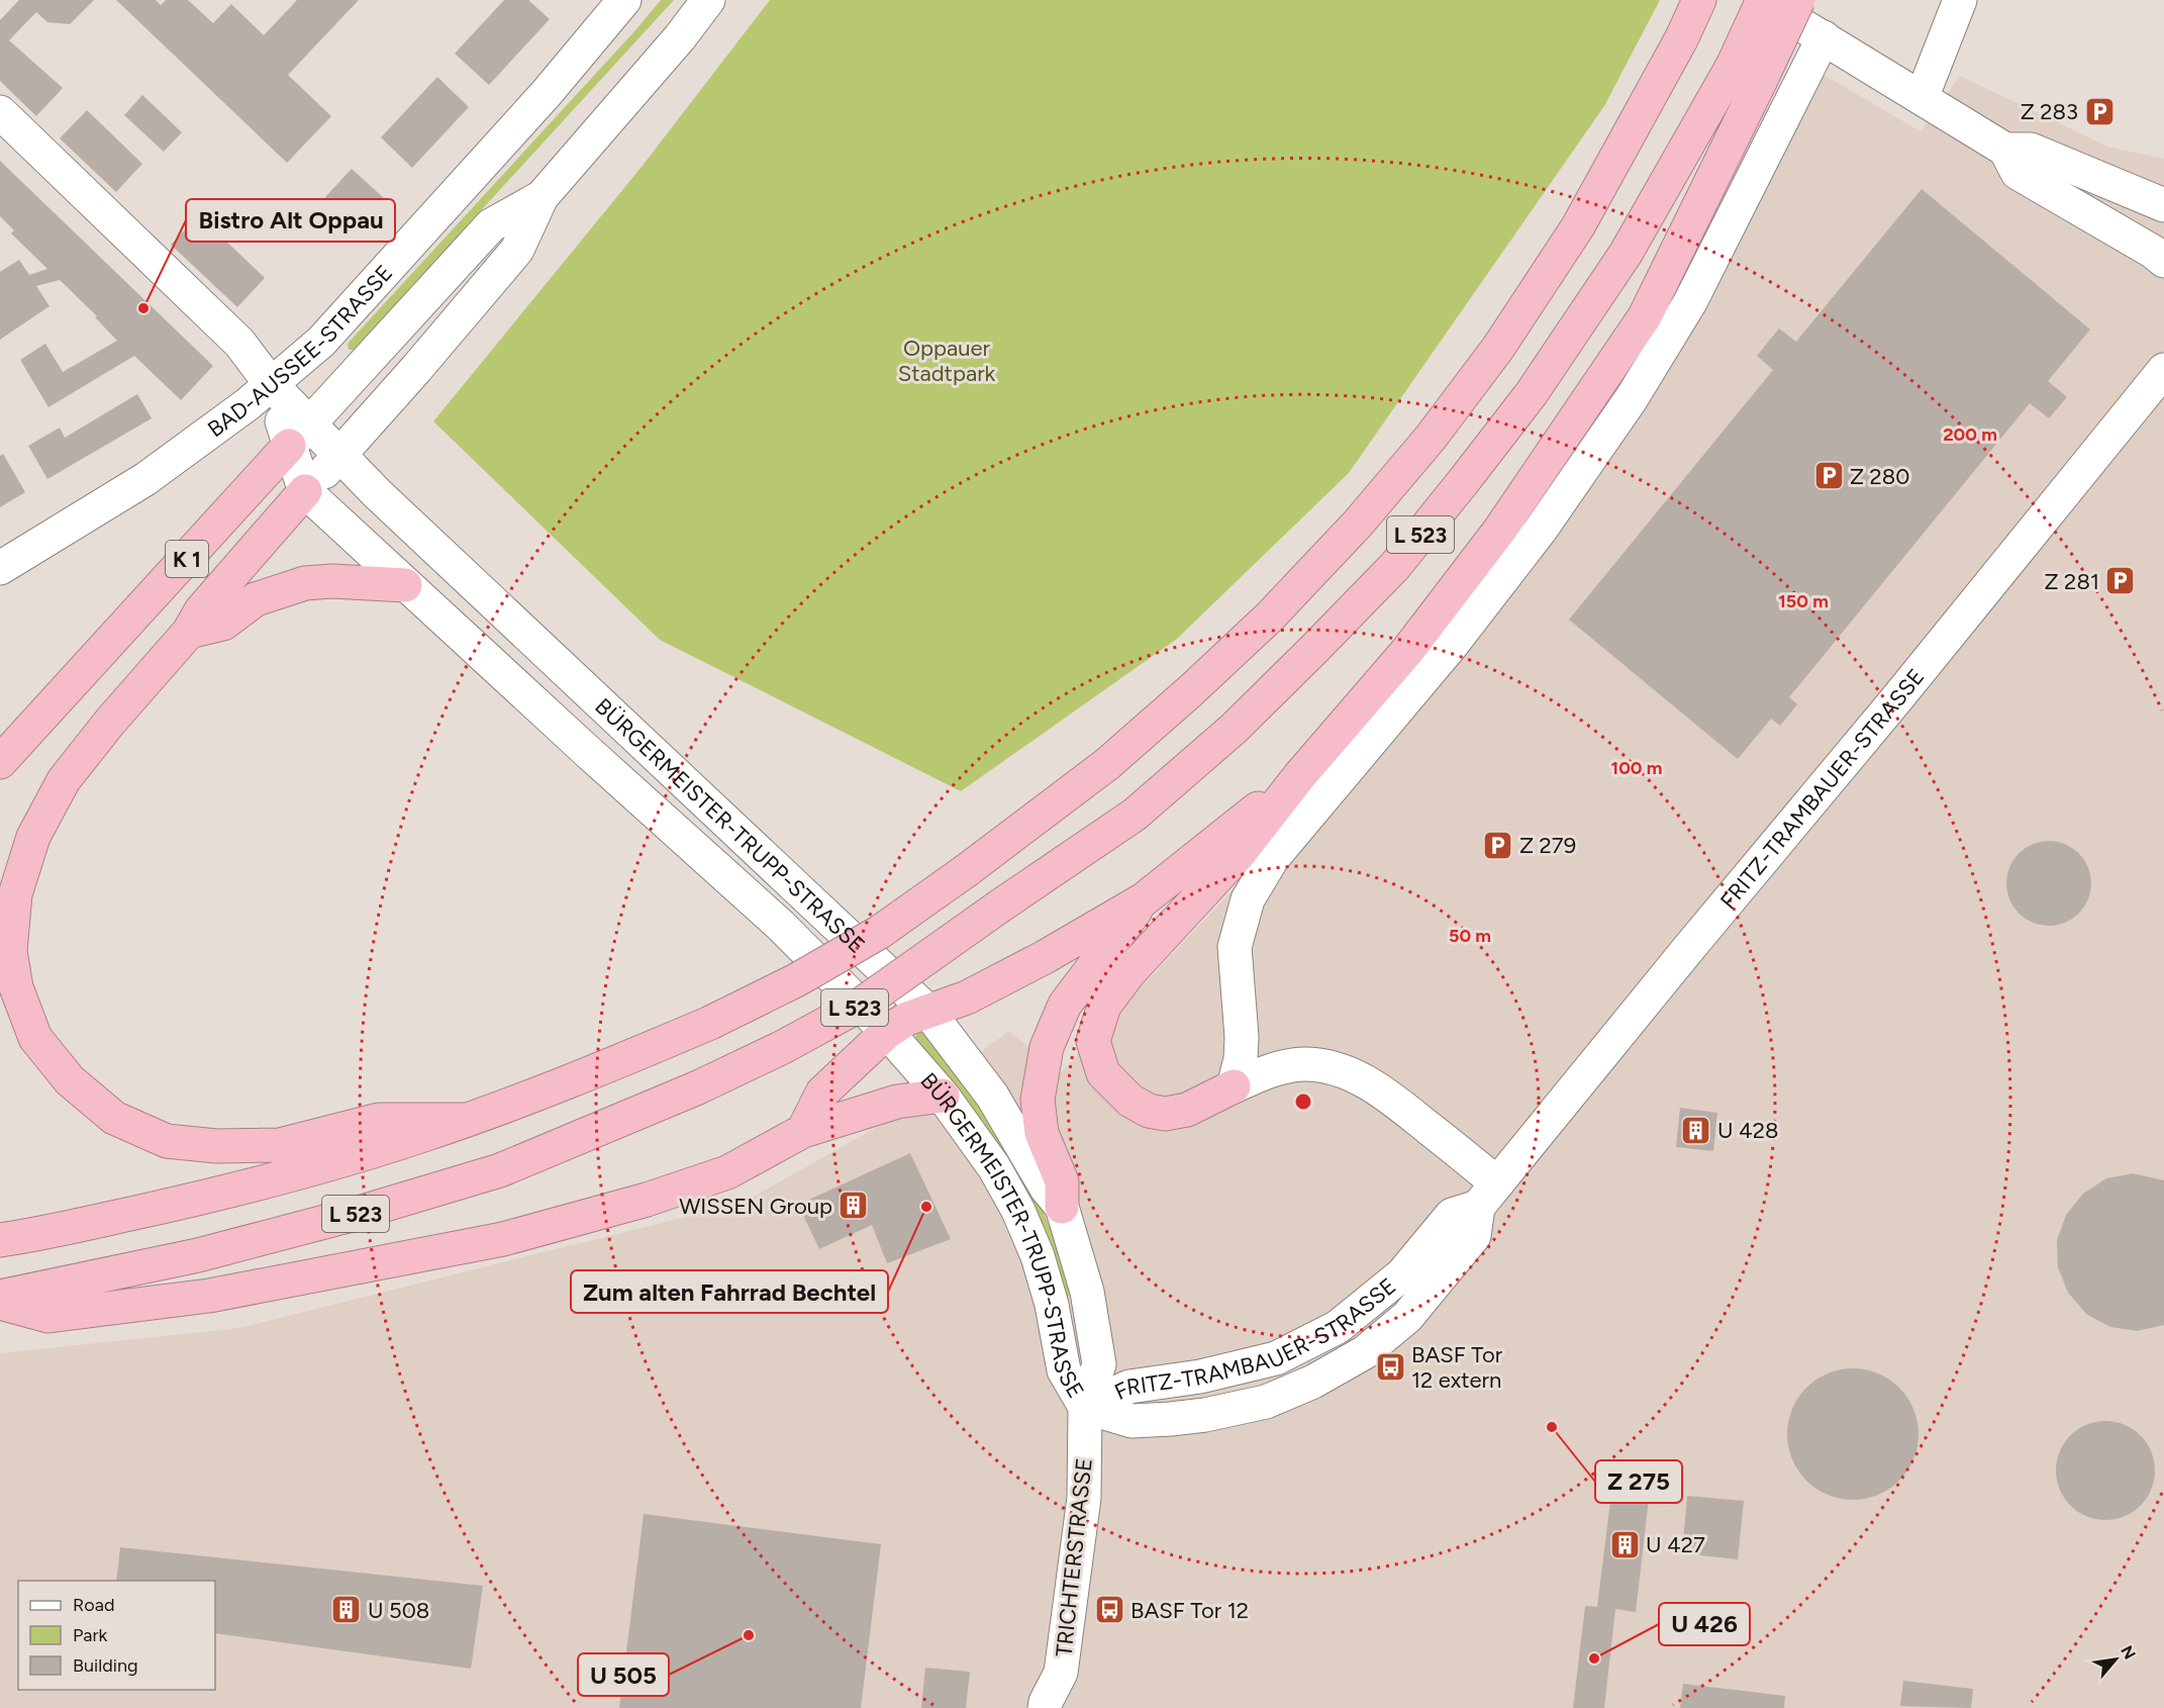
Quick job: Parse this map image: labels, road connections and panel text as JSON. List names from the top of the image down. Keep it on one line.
{"streets":{"highway":["L 523","K 1"],"street":["BAD-AUSSEE-STRASSE","FRITZ-TRAMBAUER-STRASSE","BÜRGERMEISTER-TRUPP-STRASSE","TRICHTERSTRASSE"]},"crossings":[["BAD-AUSSEE-STRASSE","BÜRGERMEISTER-TRUPP-STRASSE"],["K 1","BÜRGERMEISTER-TRUPP-STRASSE"],["FRITZ-TRAMBAUER-STRASSE","BÜRGERMEISTER-TRUPP-STRASSE"],["FRITZ-TRAMBAUER-STRASSE","TRICHTERSTRASSE"],["BÜRGERMEISTER-TRUPP-STRASSE","TRICHTERSTRASSE"]],"parks":["Oppauer Stadtpark"],"places":{"parking":["Z 283","Z 280","Z 281","Z 279"],"other":["Bistro Alt Oppau","Zum alten Fahrrad Bechtel","Z 275","U 505","U 426"],"building":["U 428","WISSEN Group","U 427","U 508"],"bus stop":["BASF Tor 12 extern","BASF Tor 12"]},"legend":["Road","Park","Building"],"north":"top right","rings":["200 m","150 m","100 m","50 m"]}
